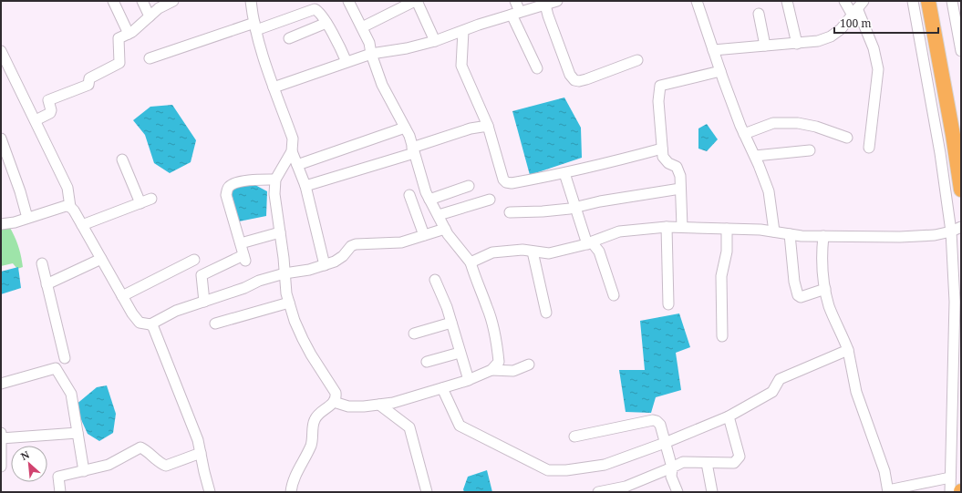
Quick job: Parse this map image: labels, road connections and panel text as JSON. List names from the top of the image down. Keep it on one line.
{"scale_bar":"100 m","north":"top left"}
